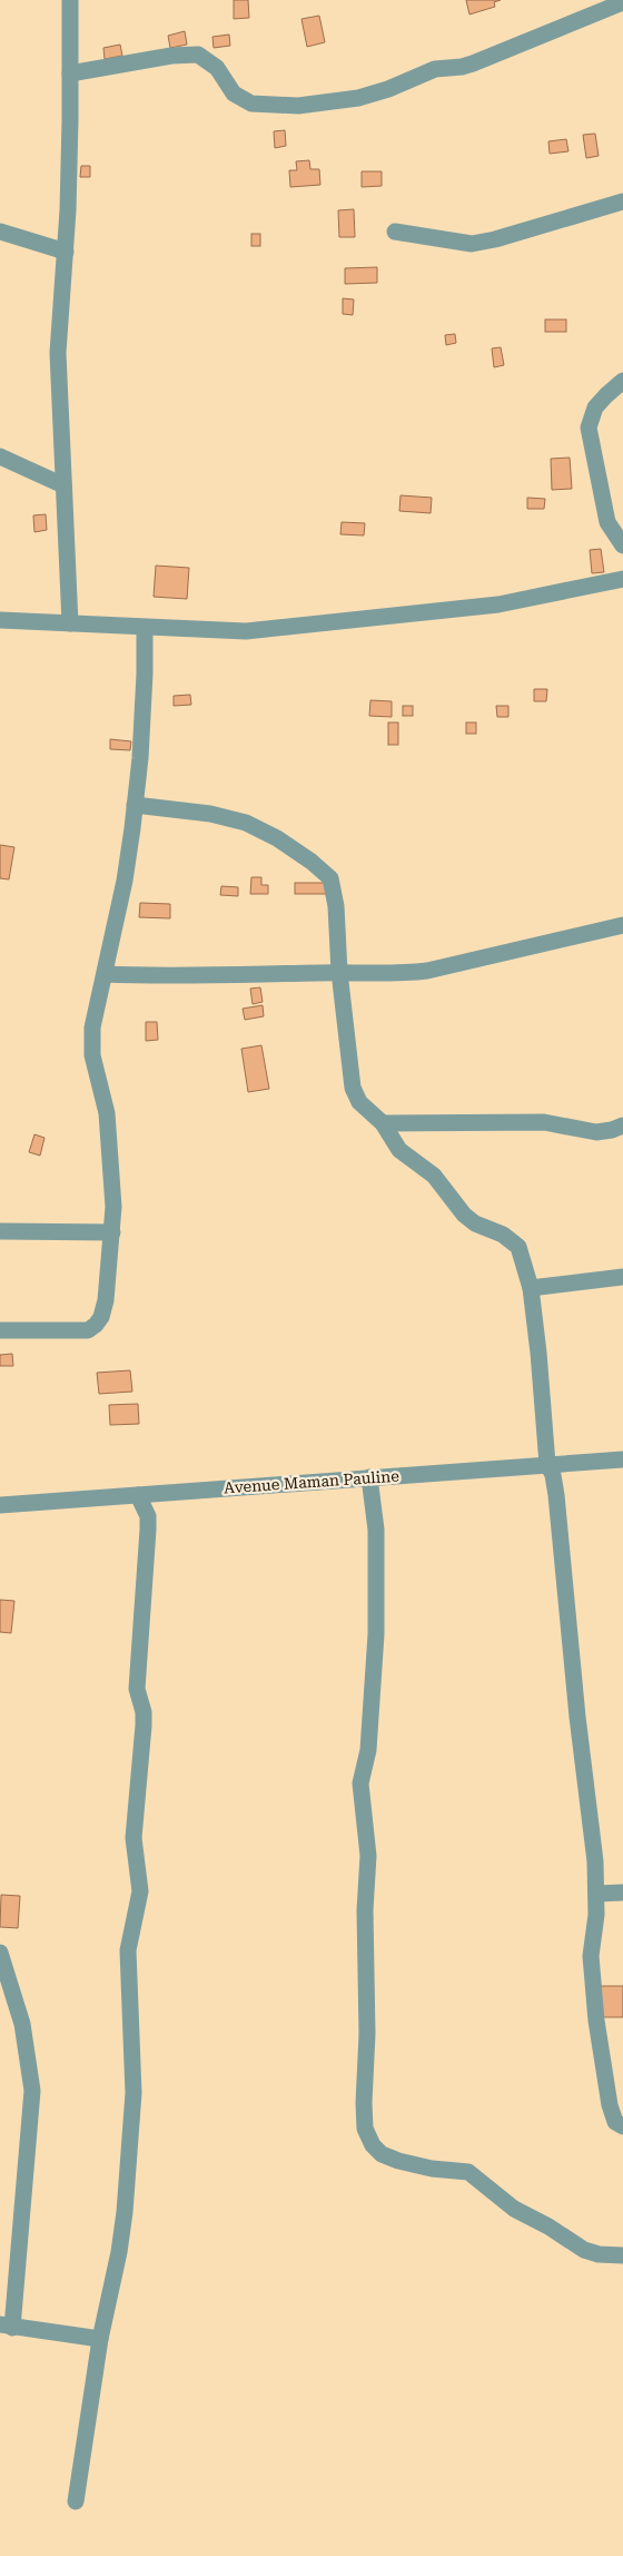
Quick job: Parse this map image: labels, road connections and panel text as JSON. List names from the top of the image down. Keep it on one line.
{"streets":{"street":["Avenue Maman Pauline"]}}
